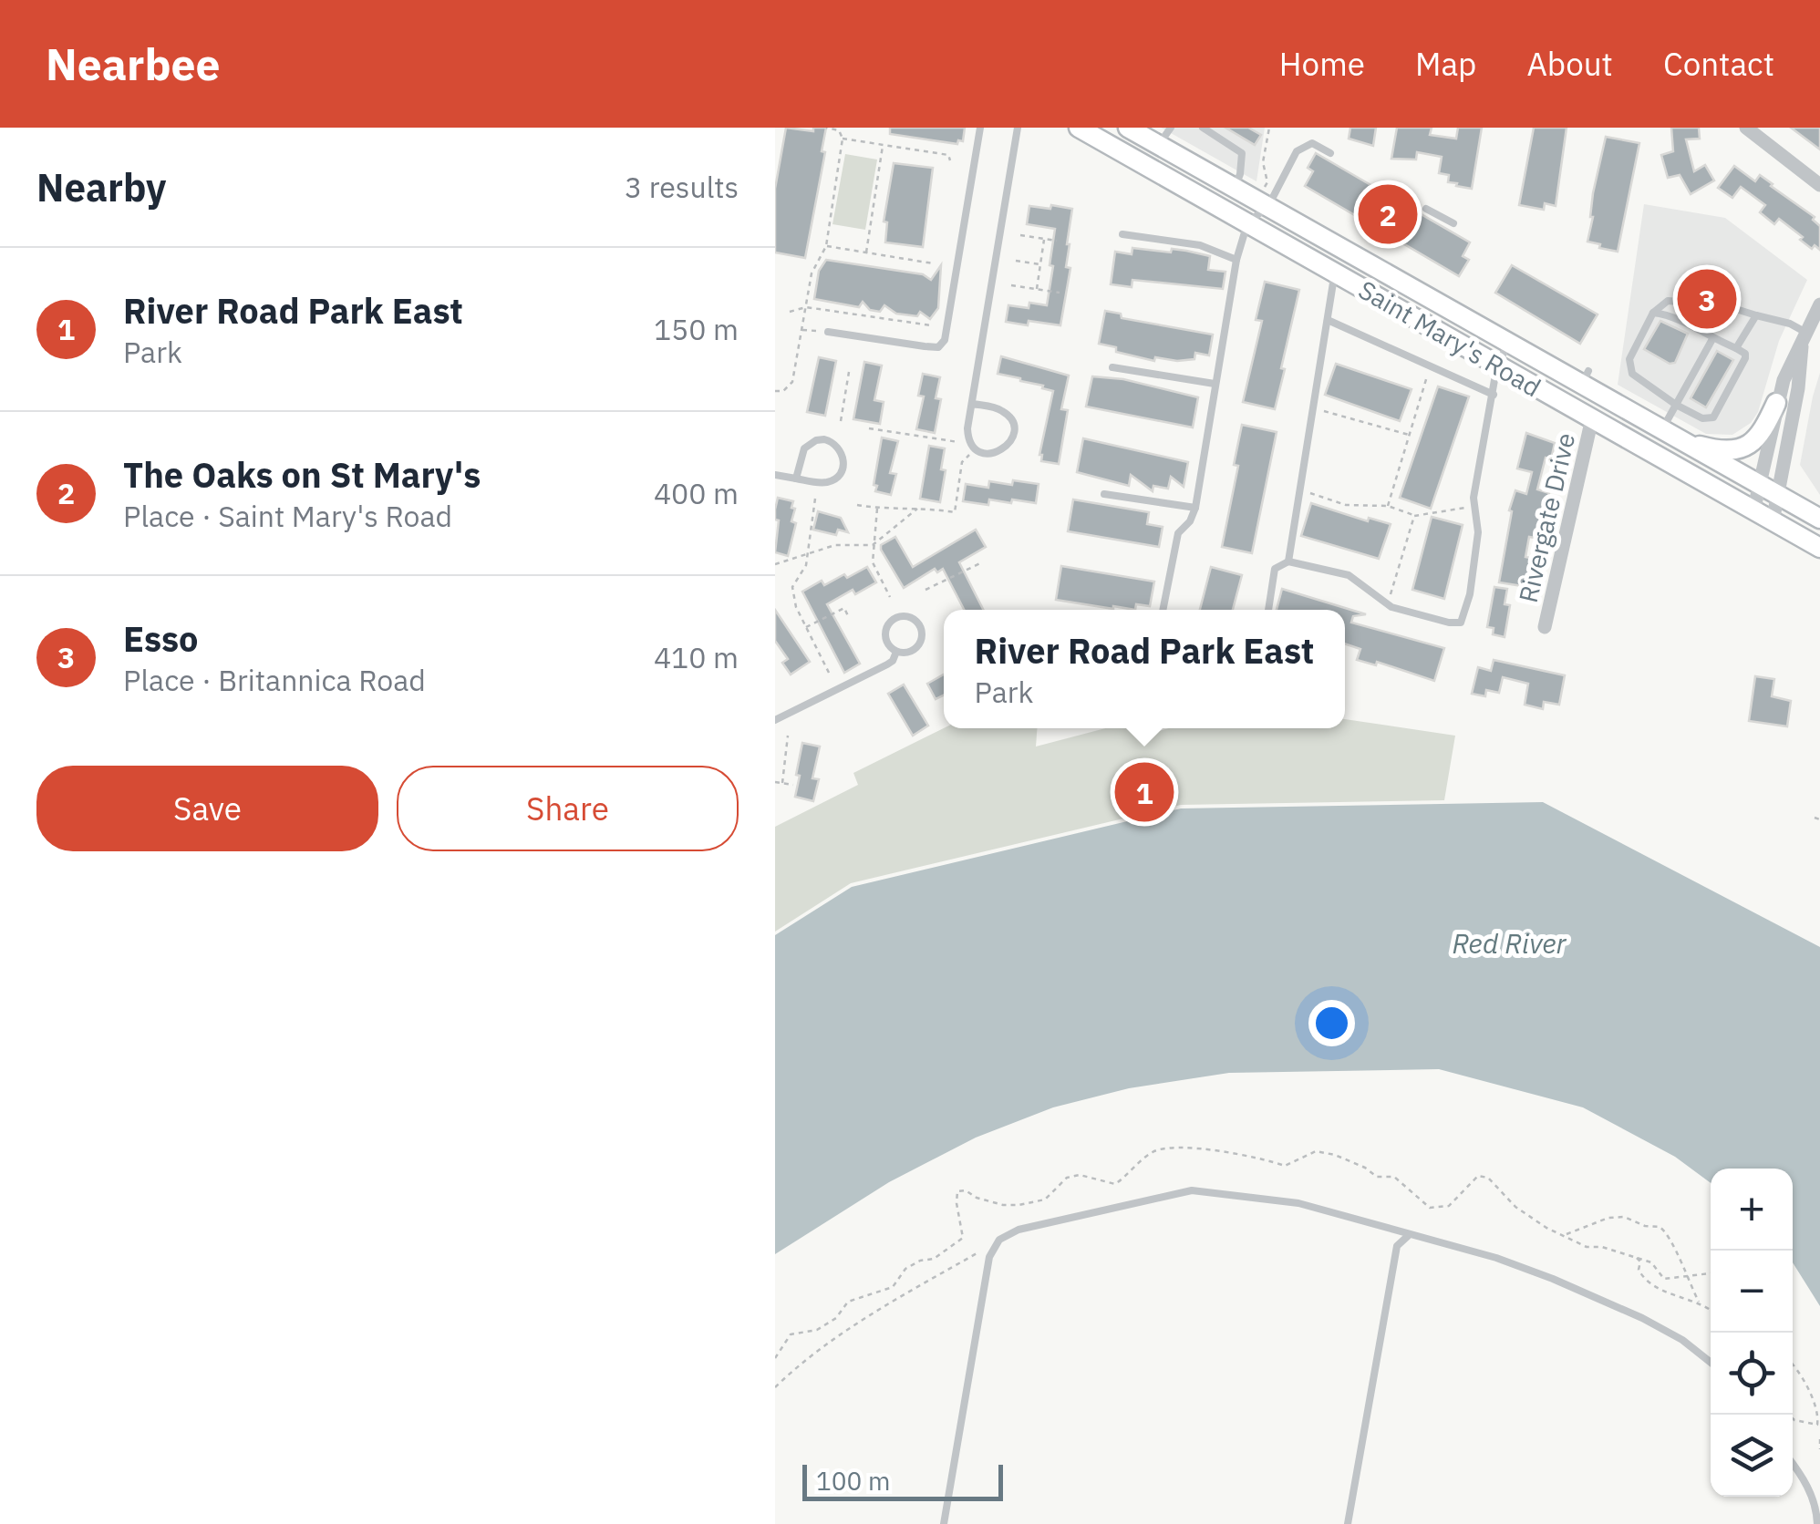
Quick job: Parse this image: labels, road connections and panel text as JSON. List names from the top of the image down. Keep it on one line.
{"streets":{"main road":["Saint Mary's Road"],"street":["Rivergate Drive"]},"crossings":[["Saint Mary's Road","Rivergate Drive"]],"water":["Red River"],"scale_bar":"100 m","page":{"header":"Nearbee","nav":["Home","Map","About","Contact"],"heading":["Nearby","3 results"],"pins":["2","3","1"],"list":[{"mark":"1","name":"River Road Park East","note":"Park","value":"150 m"},{"mark":"2","name":"The Oaks on St Mary's","note":"Place · Saint Mary's Road","value":"400 m"},{"mark":"3","name":"Esso","note":"Place · Britannica Road","value":"410 m"}],"popup":["River Road Park East","Park"],"buttons":["Save","Share"],"map_buttons":["+","−"],"scale":"100 m"}}
